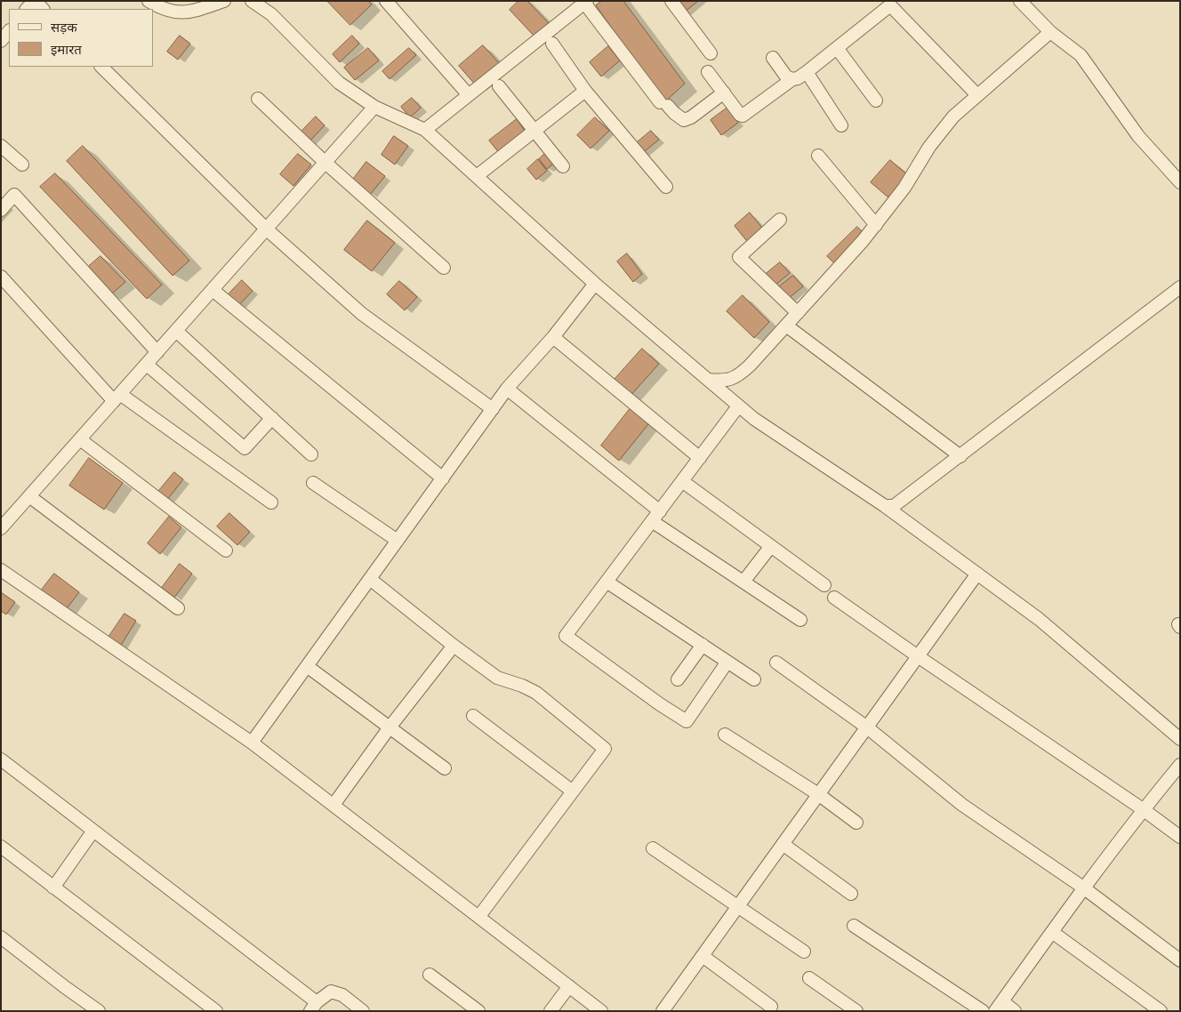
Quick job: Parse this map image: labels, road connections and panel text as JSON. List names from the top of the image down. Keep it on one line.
{"legend":["सड़क","इमारत"]}
